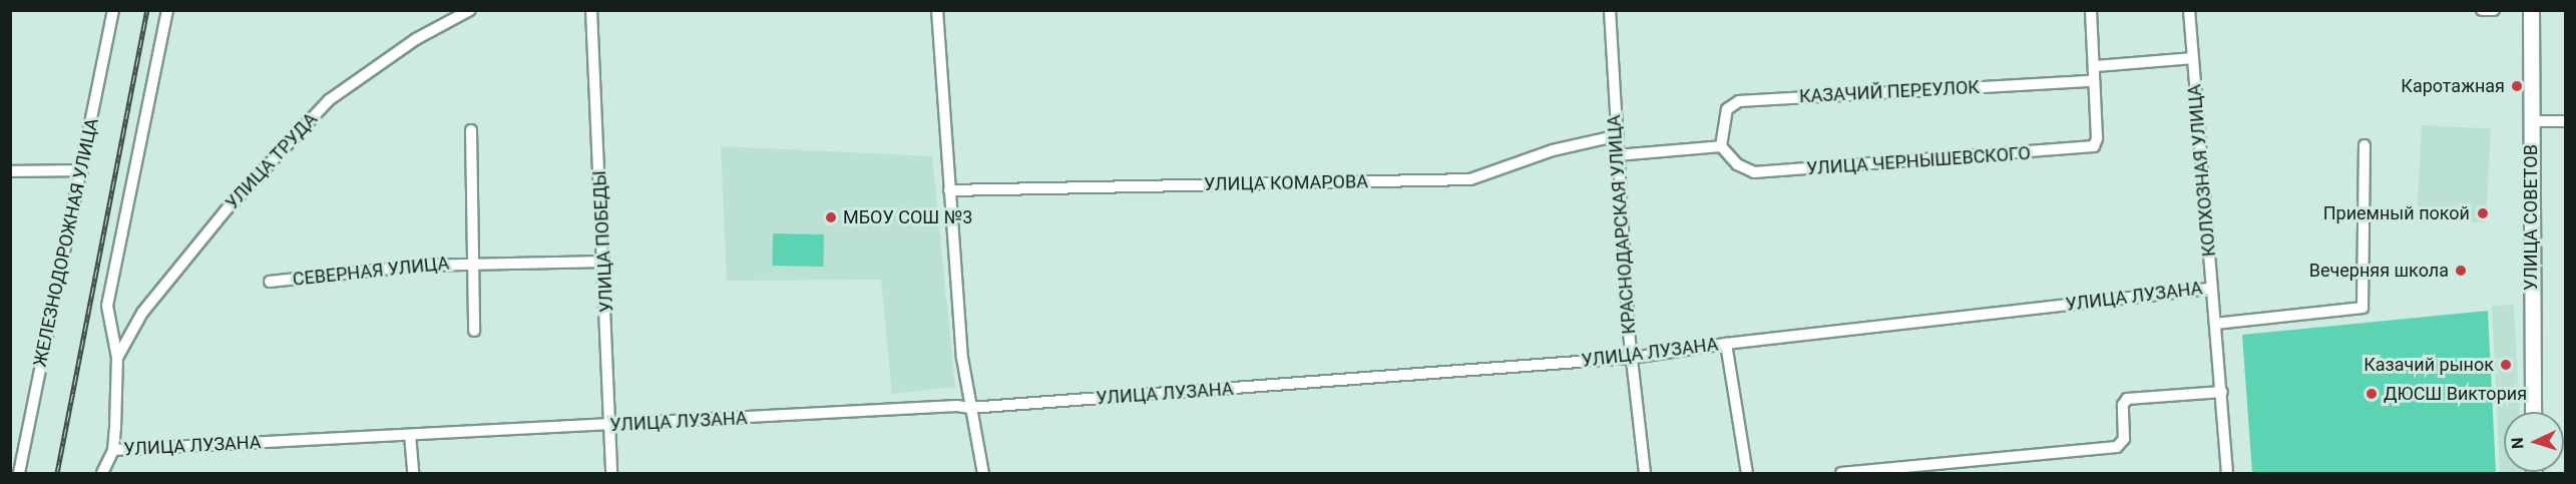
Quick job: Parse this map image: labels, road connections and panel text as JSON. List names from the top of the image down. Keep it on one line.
{"streets":{"main road":["УЛИЦА СОВЕТОВ"],"street":["КАЗАЧИЙ ПЕРЕУЛОК","УЛИЦА ТРУДА","УЛИЦА ЧЕРНЫШЕВСКОГО","КОЛХОЗНАЯ УЛИЦА","УЛИЦА КОМАРОВА","КРАСНОДАРСКАЯ УЛИЦА","УЛИЦА ПОБЕДЫ","ЖЕЛЕЗНОДОРОЖНАЯ УЛИЦА","СЕВЕРНАЯ УЛИЦА","УЛИЦА ЛУЗАНА"]},"crossings":[["КАЗАЧИЙ ПЕРЕУЛОК","УЛИЦА ЧЕРНЫШЕВСКОГО"],["КОЛХОЗНАЯ УЛИЦА","УЛИЦА ЛУЗАНА"],["УЛИЦА КОМАРОВА","КРАСНОДАРСКАЯ УЛИЦА"],["КРАСНОДАРСКАЯ УЛИЦА","УЛИЦА ЛУЗАНА"],["УЛИЦА ПОБЕДЫ","СЕВЕРНАЯ УЛИЦА"],["УЛИЦА ПОБЕДЫ","УЛИЦА ЛУЗАНА"]],"places":["Каротажная","Приемный покой","МБОУ СОШ №3","Вечерняя школа","Казачий рынок","ДЮСШ Виктория"],"north":"left"}
